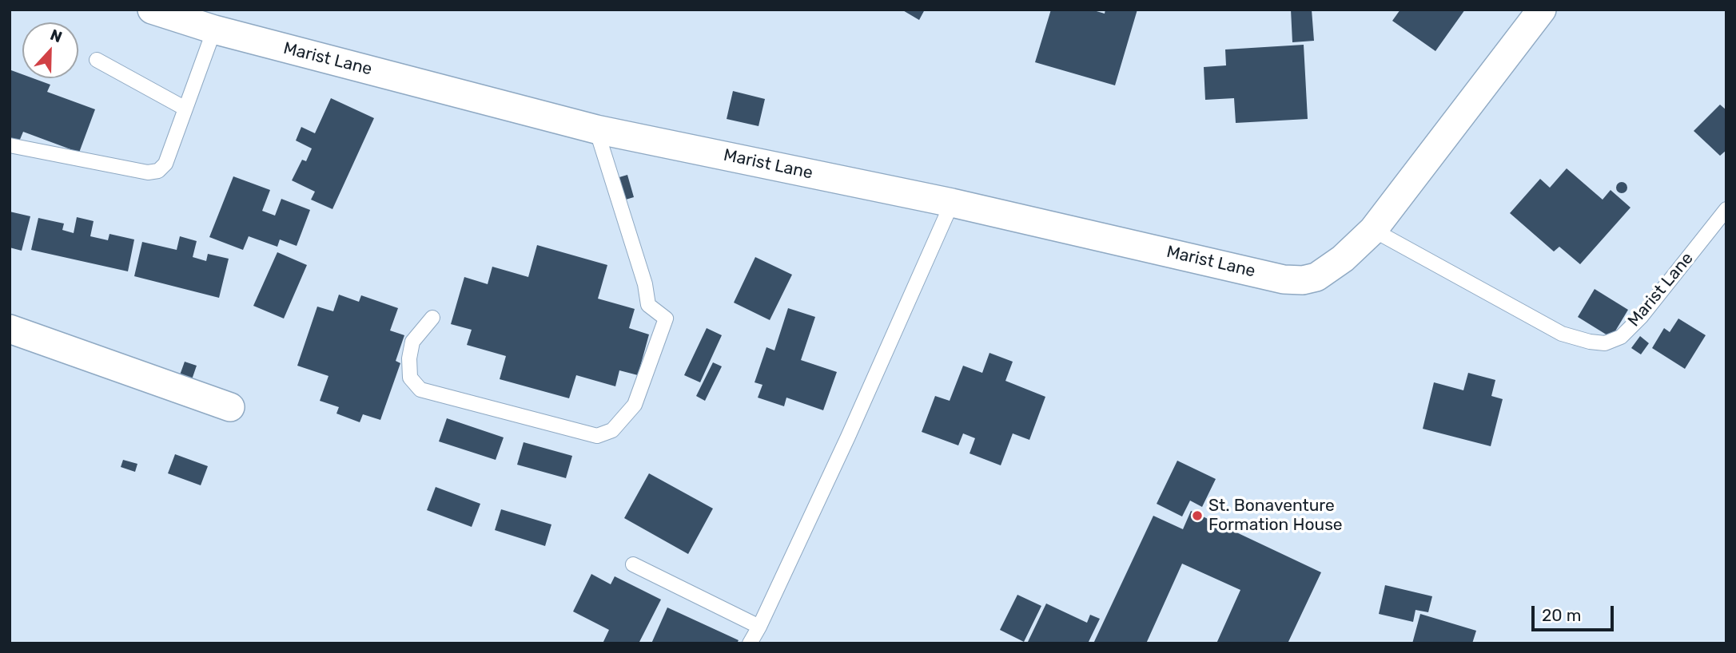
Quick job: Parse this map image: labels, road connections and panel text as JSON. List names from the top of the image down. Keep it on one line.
{"streets":{"street":["Marist Lane"]},"places":["St. Bonaventure Formation House"],"scale_bar":"20 m","north":"top"}
